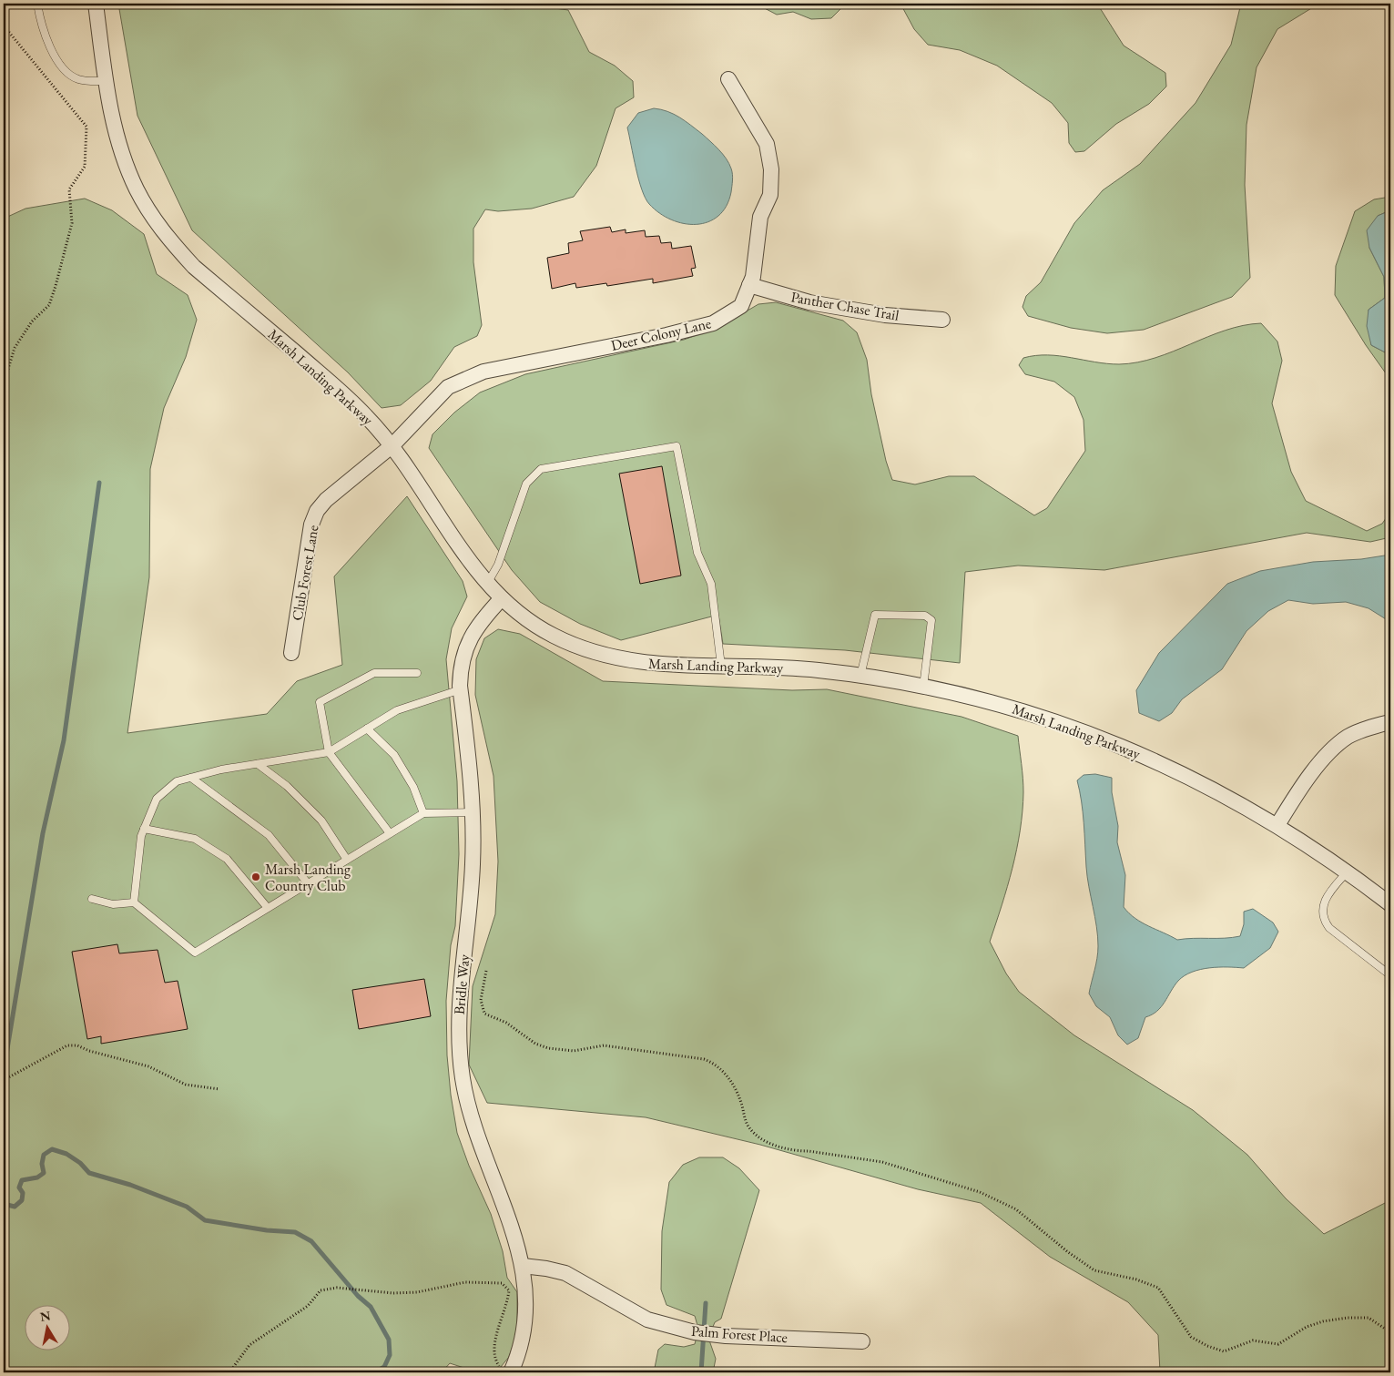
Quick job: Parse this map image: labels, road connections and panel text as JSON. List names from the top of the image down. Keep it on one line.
{"streets":{"street":["Panther Chase Trail","Deer Colony Lane","Marsh Landing Parkway","Club Forest Lane","Bridle Way","Palm Forest Place"]},"crossings":[["Panther Chase Trail","Deer Colony Lane"],["Deer Colony Lane","Marsh Landing Parkway"],["Deer Colony Lane","Club Forest Lane"],["Marsh Landing Parkway","Club Forest Lane"],["Marsh Landing Parkway","Bridle Way"],["Bridle Way","Palm Forest Place"]],"places":["Marsh Landing Country Club"],"north":"top"}
